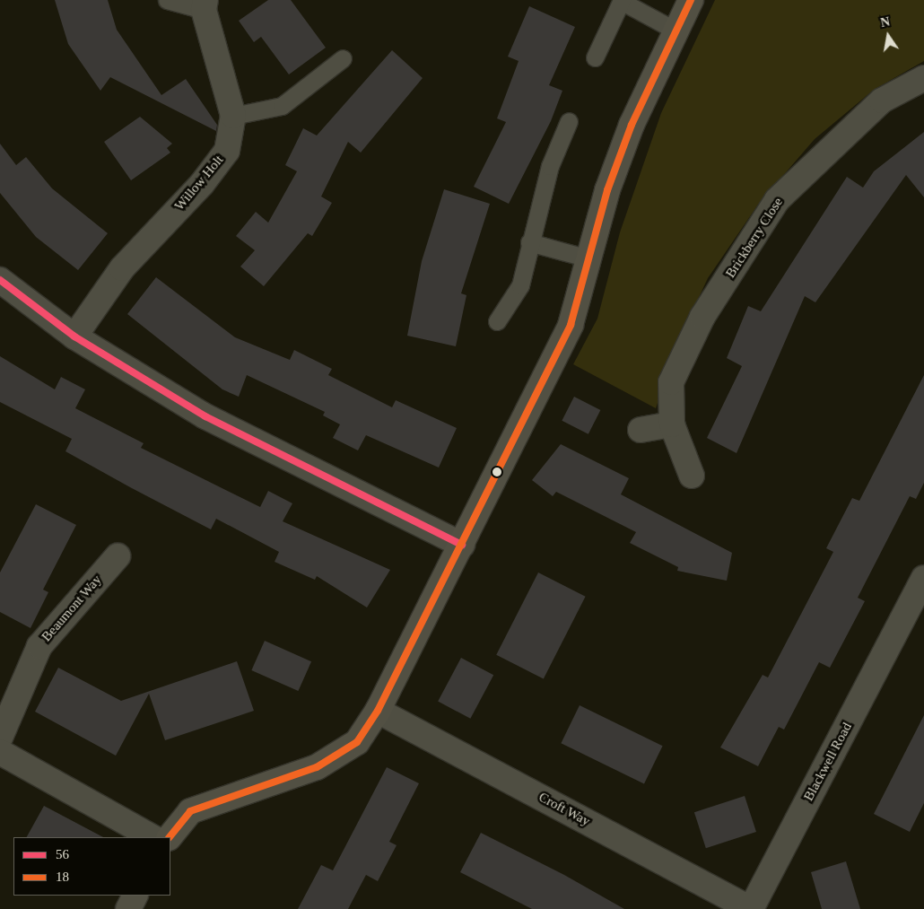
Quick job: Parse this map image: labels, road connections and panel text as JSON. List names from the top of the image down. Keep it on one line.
{"streets":{"street":["Willow Holt","Brickberry Close","Beaumont Way","Blackwell Road","Croft Way"]},"crossings":[["Blackwell Road","Croft Way"]],"lines":["transit line 18","transit line 56"],"legend":["56","18"],"north":"top"}
